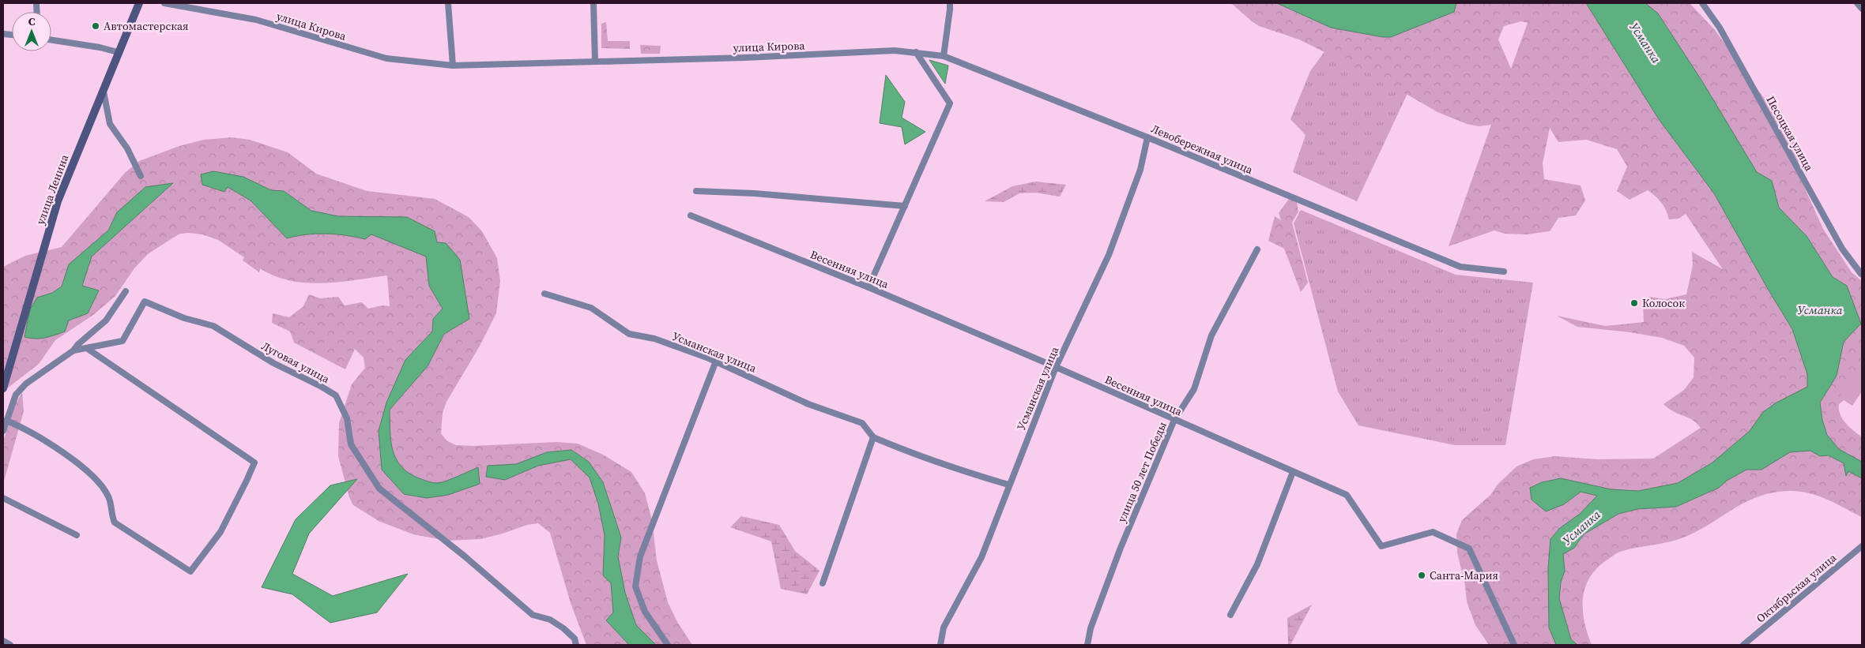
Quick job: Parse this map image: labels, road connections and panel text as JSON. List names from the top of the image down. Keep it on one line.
{"streets":{"main road":["улица Ленина"],"street":["улица Кирова","Песоцкая улица","Левобережная улица","Весенняя улица","Усманская улица","Луговая улица","улица 50 лет Победы","Октябрьская улица"]},"crossings":[["улица Кирова","Левобережная улица"],["Левобережная улица","Усманская улица"],["Весенняя улица","Усманская улица"],["Весенняя улица","улица 50 лет Победы"]],"water":["Усманка"],"places":["Автомастерская","Колосок","Санта-Мария"],"north":"top"}
